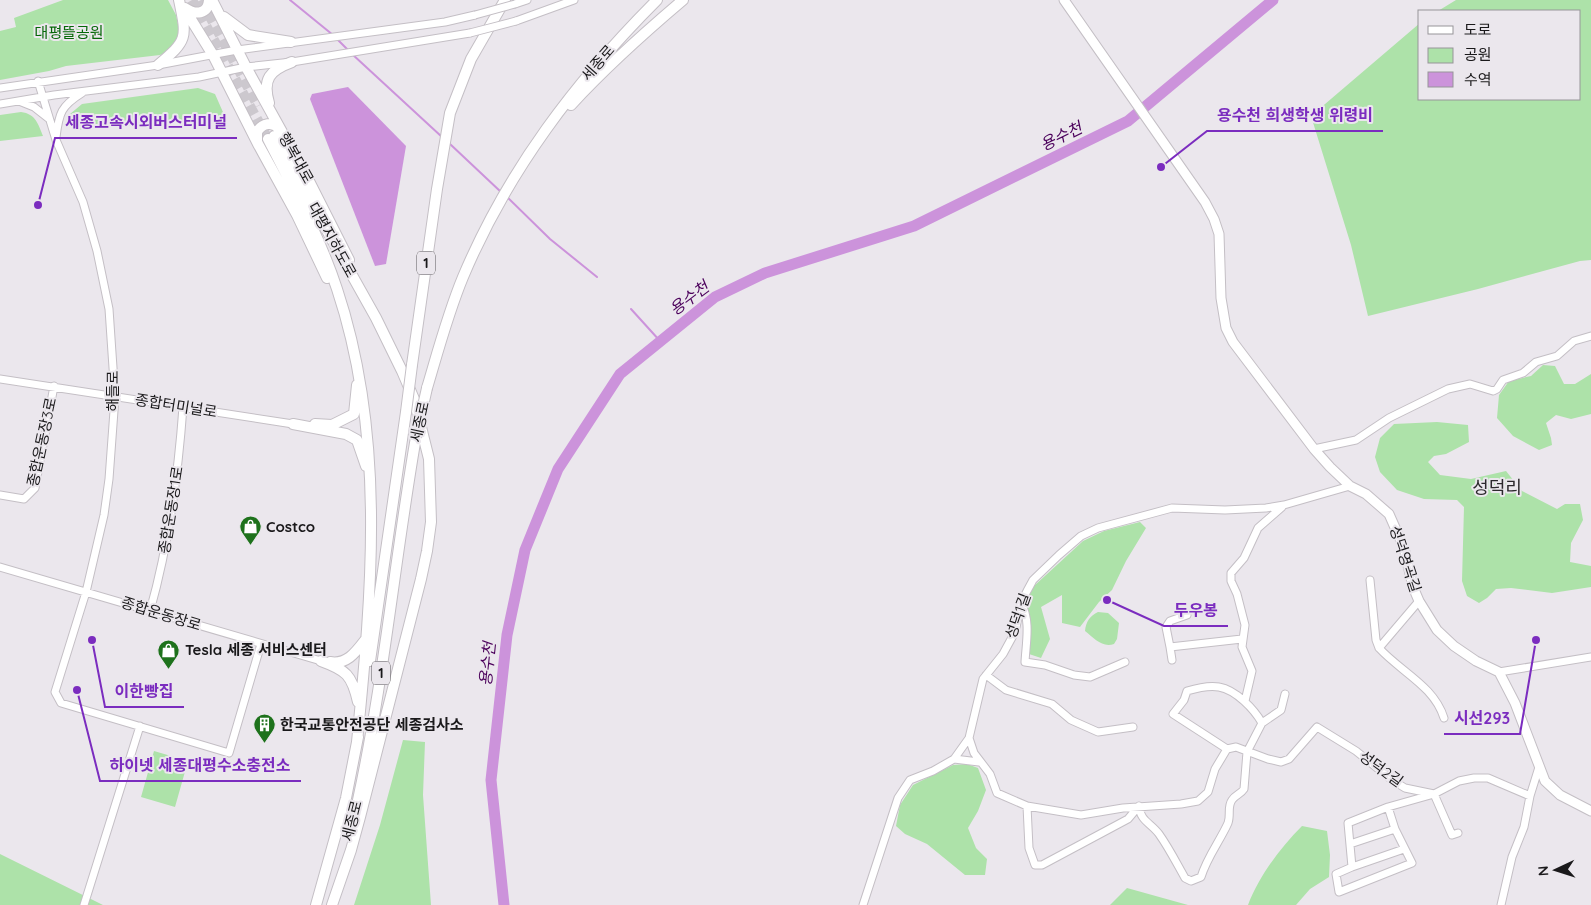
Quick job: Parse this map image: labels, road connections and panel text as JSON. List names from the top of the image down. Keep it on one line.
{"streets":{"highway":["세종로","행복대로","대평지하도로","1"],"main road":["성덕영곡길"],"street":["해들로","종합터미널로","종합운동장3로","종합운동장1로","종합운동장로","성덕1길","성덕2길"]},"crossings":[["세종로","대평지하도로"],["행복대로","대평지하도로"],["해들로","종합터미널로"],["해들로","종합운동장로"],["종합터미널로","종합운동장3로"],["종합터미널로","종합운동장1로"],["종합운동장1로","종합운동장로"],["성덕영곡길","성덕1길"]],"districts":["성덕리"],"water":["용수천"],"parks":["대평뜰공원"],"places":{"other":["용수천 희생학생 위령비","세종고속시외버스터미널","두우봉","이한빵집","시선293","하이넷 세종대평수소충전소"],"shop":["Costco","Tesla 세종 서비스센터"],"building":["한국교통안전공단 세종검사소"]},"legend":["도로","공원","수역"],"north":"left"}
